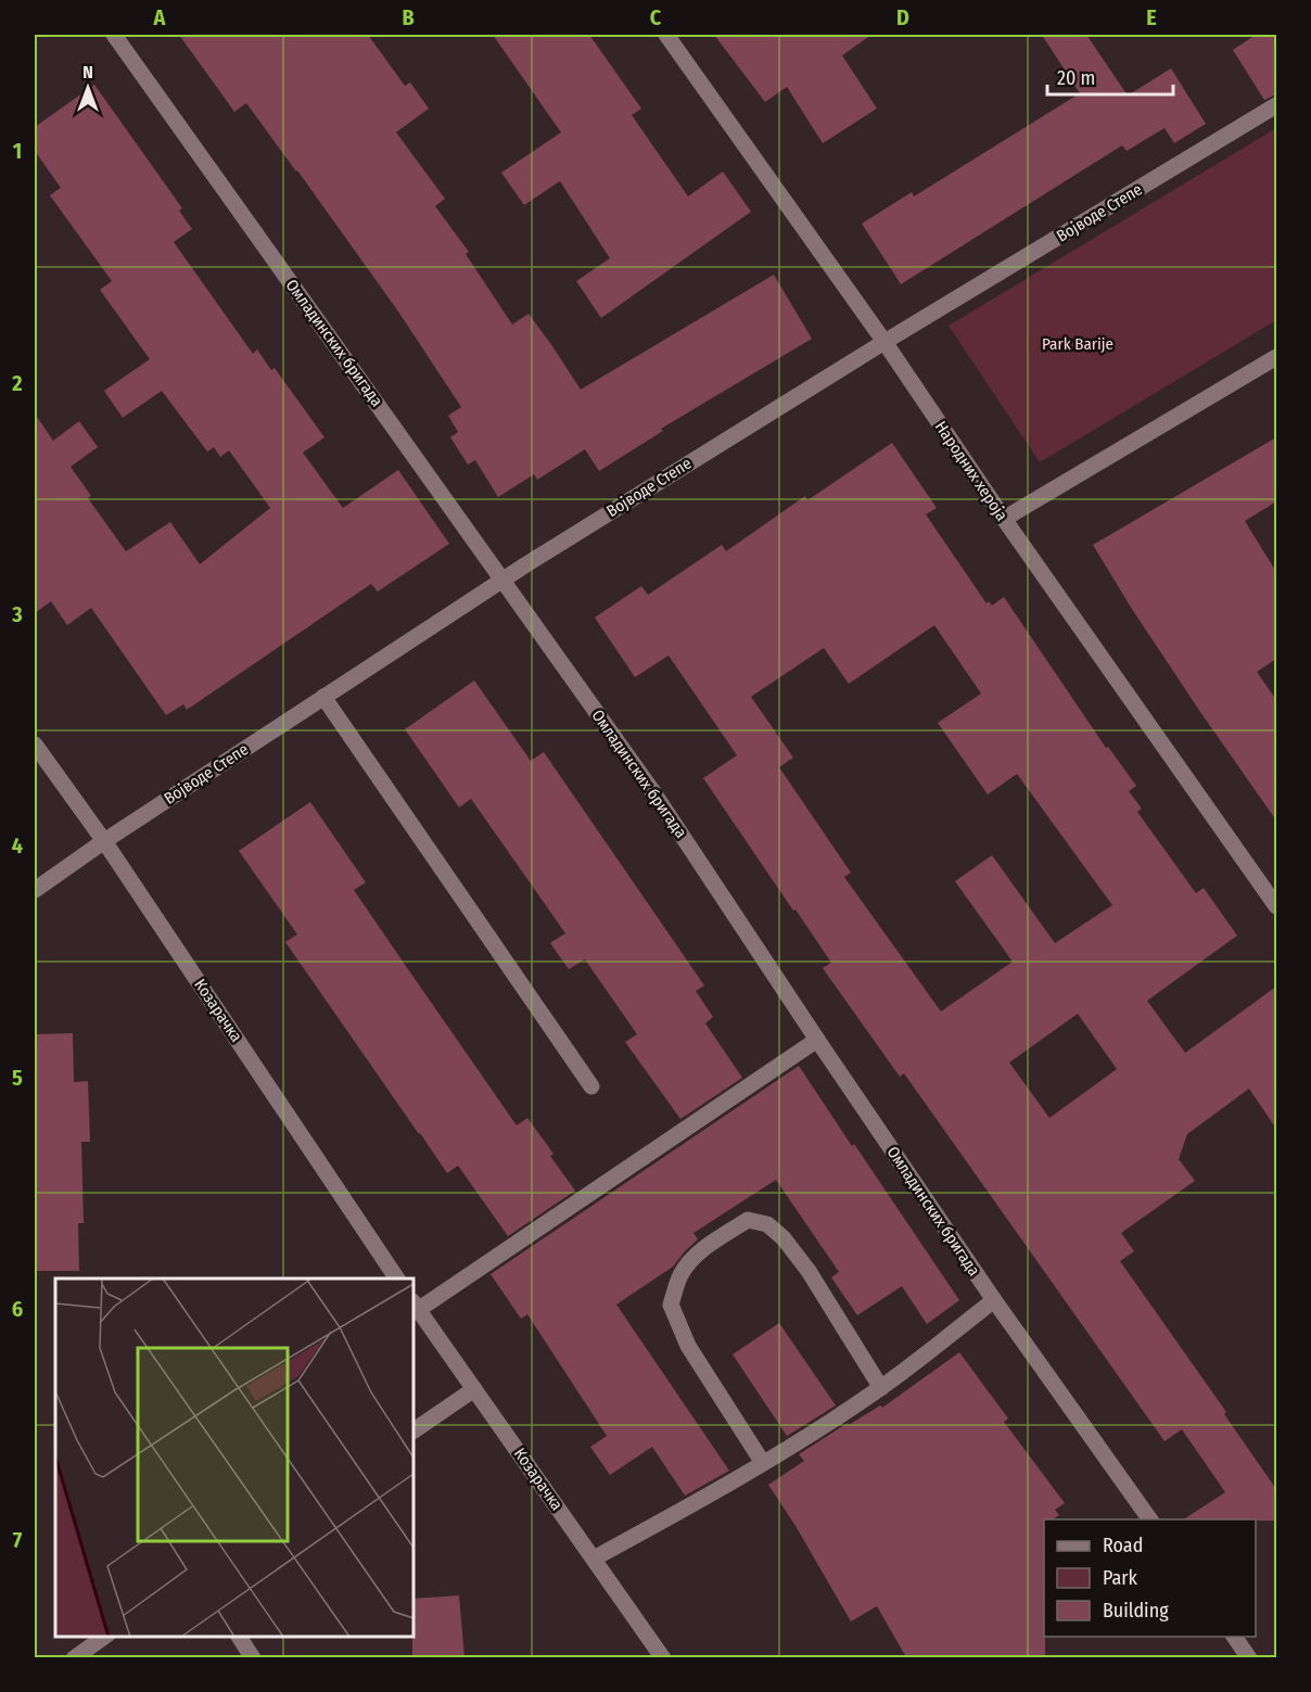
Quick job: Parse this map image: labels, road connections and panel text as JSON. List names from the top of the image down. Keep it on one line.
{"streets":{"street":["Војводе Степе","Омладинских бригада","Народних хероја","Козарачка"]},"crossings":[["Војводе Степе","Омладинских бригада"],["Војводе Степе","Народних хероја"],["Војводе Степе","Козарачка"]],"parks":["Park Barije"],"legend":["Road","Park","Building"],"scale_bar":"20 m","north":"top","grid":{"columns":["A","B","C","D","E"],"rows":["1","2","3","4","5","6","7"]}}
